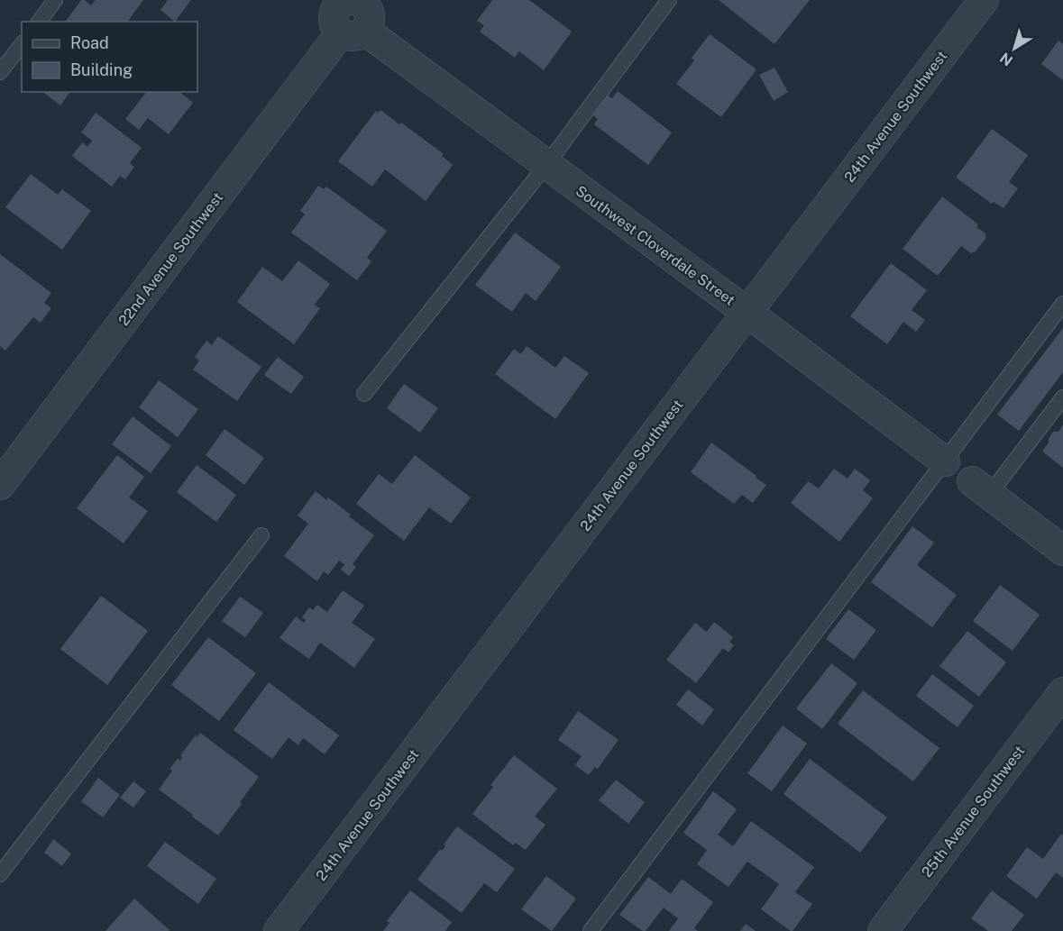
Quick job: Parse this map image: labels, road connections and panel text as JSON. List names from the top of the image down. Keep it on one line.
{"streets":{"street":["24th Avenue Southwest","Southwest Cloverdale Street","22nd Avenue Southwest","25th Avenue Southwest"]},"crossings":[["24th Avenue Southwest","Southwest Cloverdale Street"],["Southwest Cloverdale Street","22nd Avenue Southwest"]],"legend":["Road","Building"],"north":"bottom left"}
